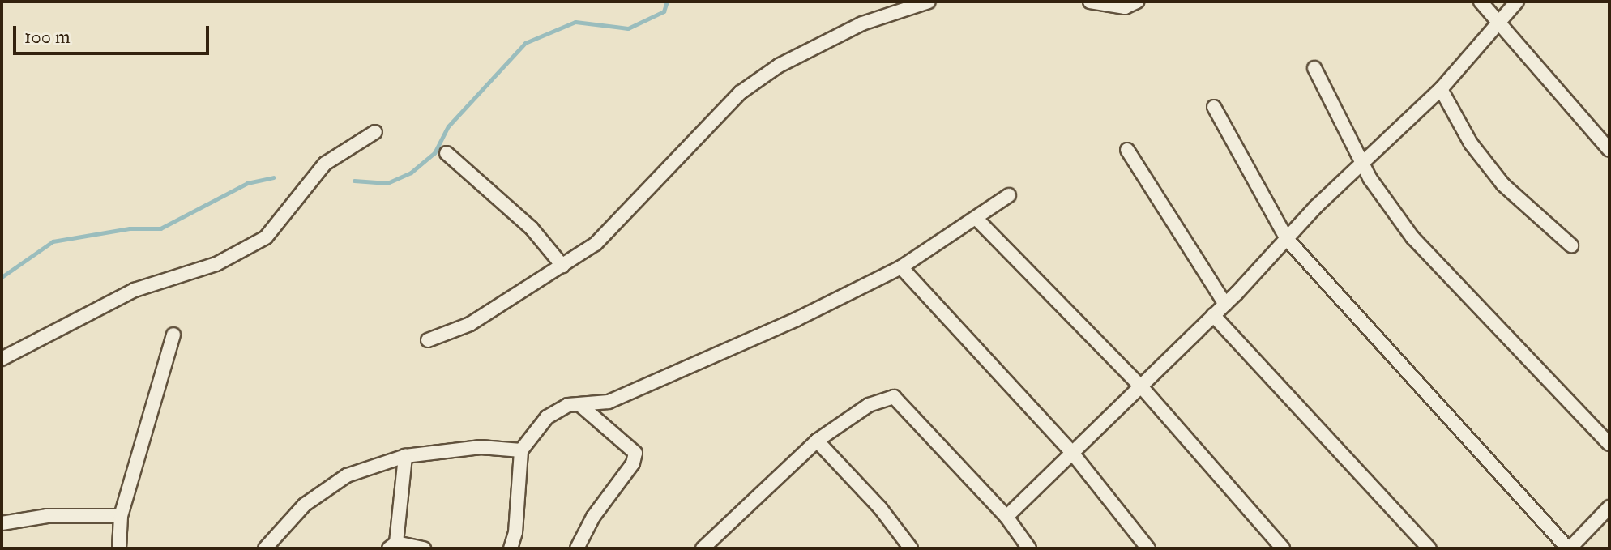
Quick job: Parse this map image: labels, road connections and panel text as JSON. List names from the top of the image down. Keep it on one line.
{"scale_bar":"100 m"}
